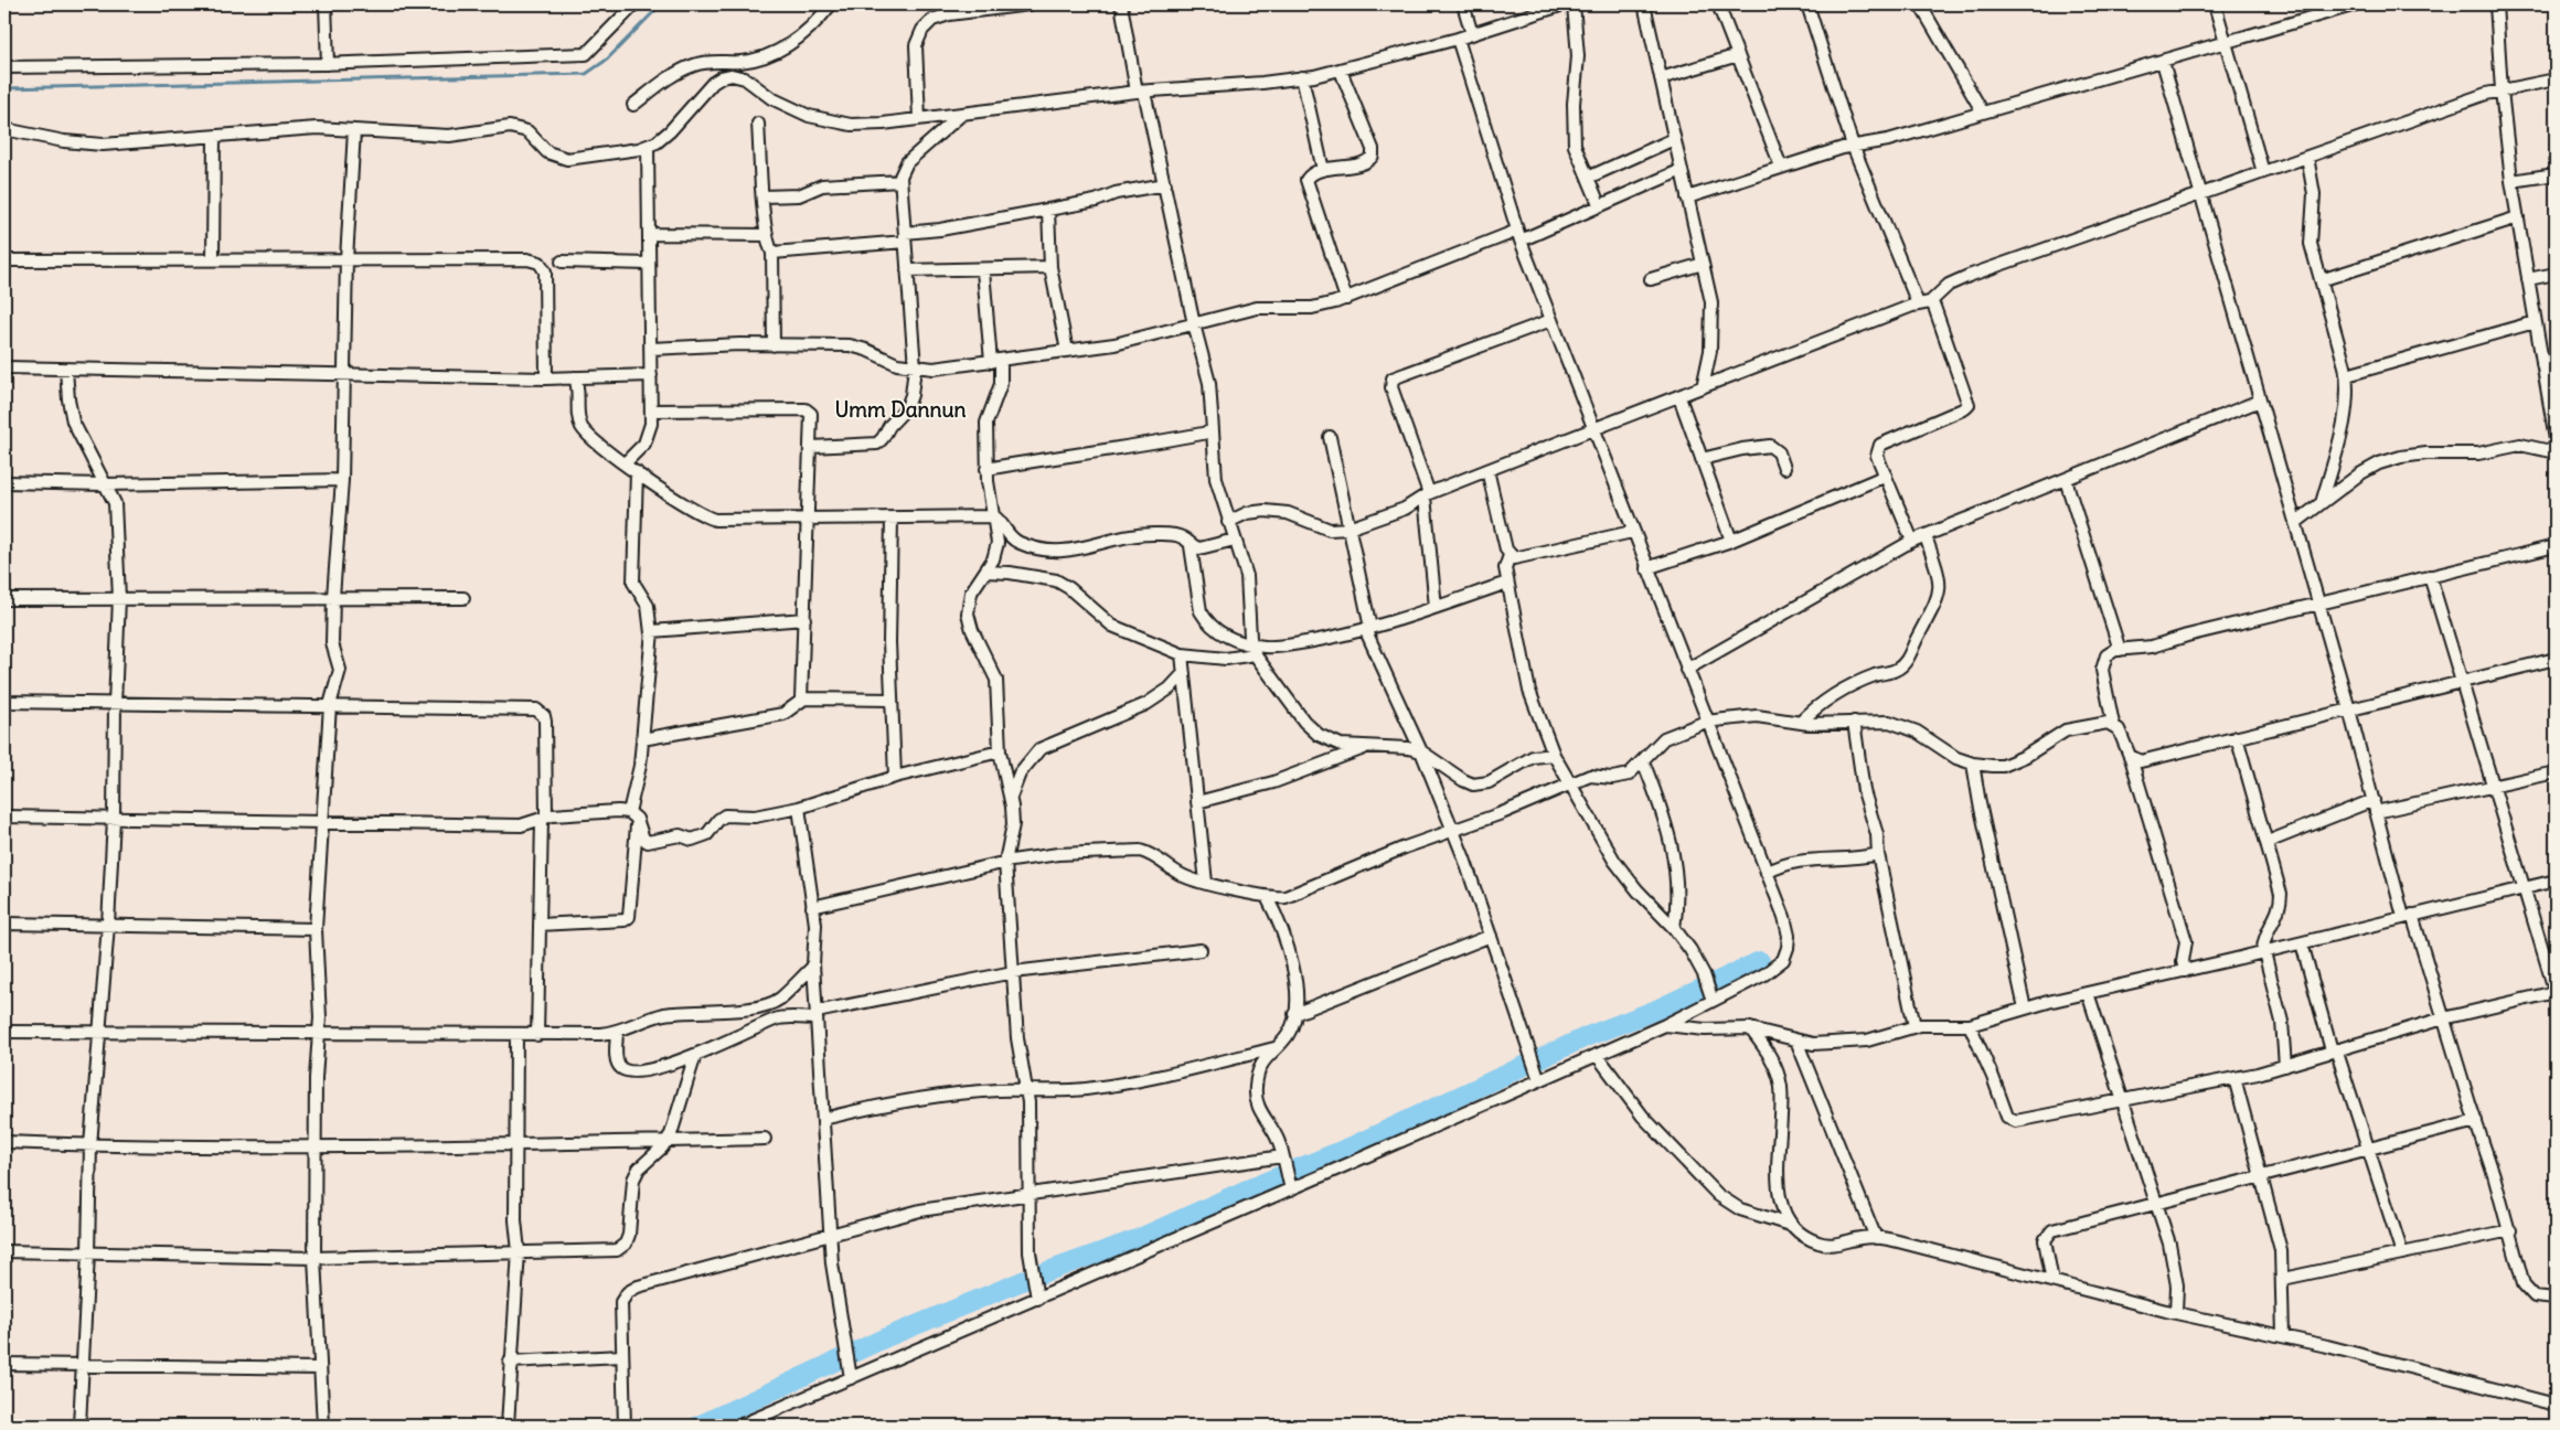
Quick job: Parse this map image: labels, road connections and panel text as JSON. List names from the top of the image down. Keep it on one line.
{"districts":["Umm Dannun"]}
